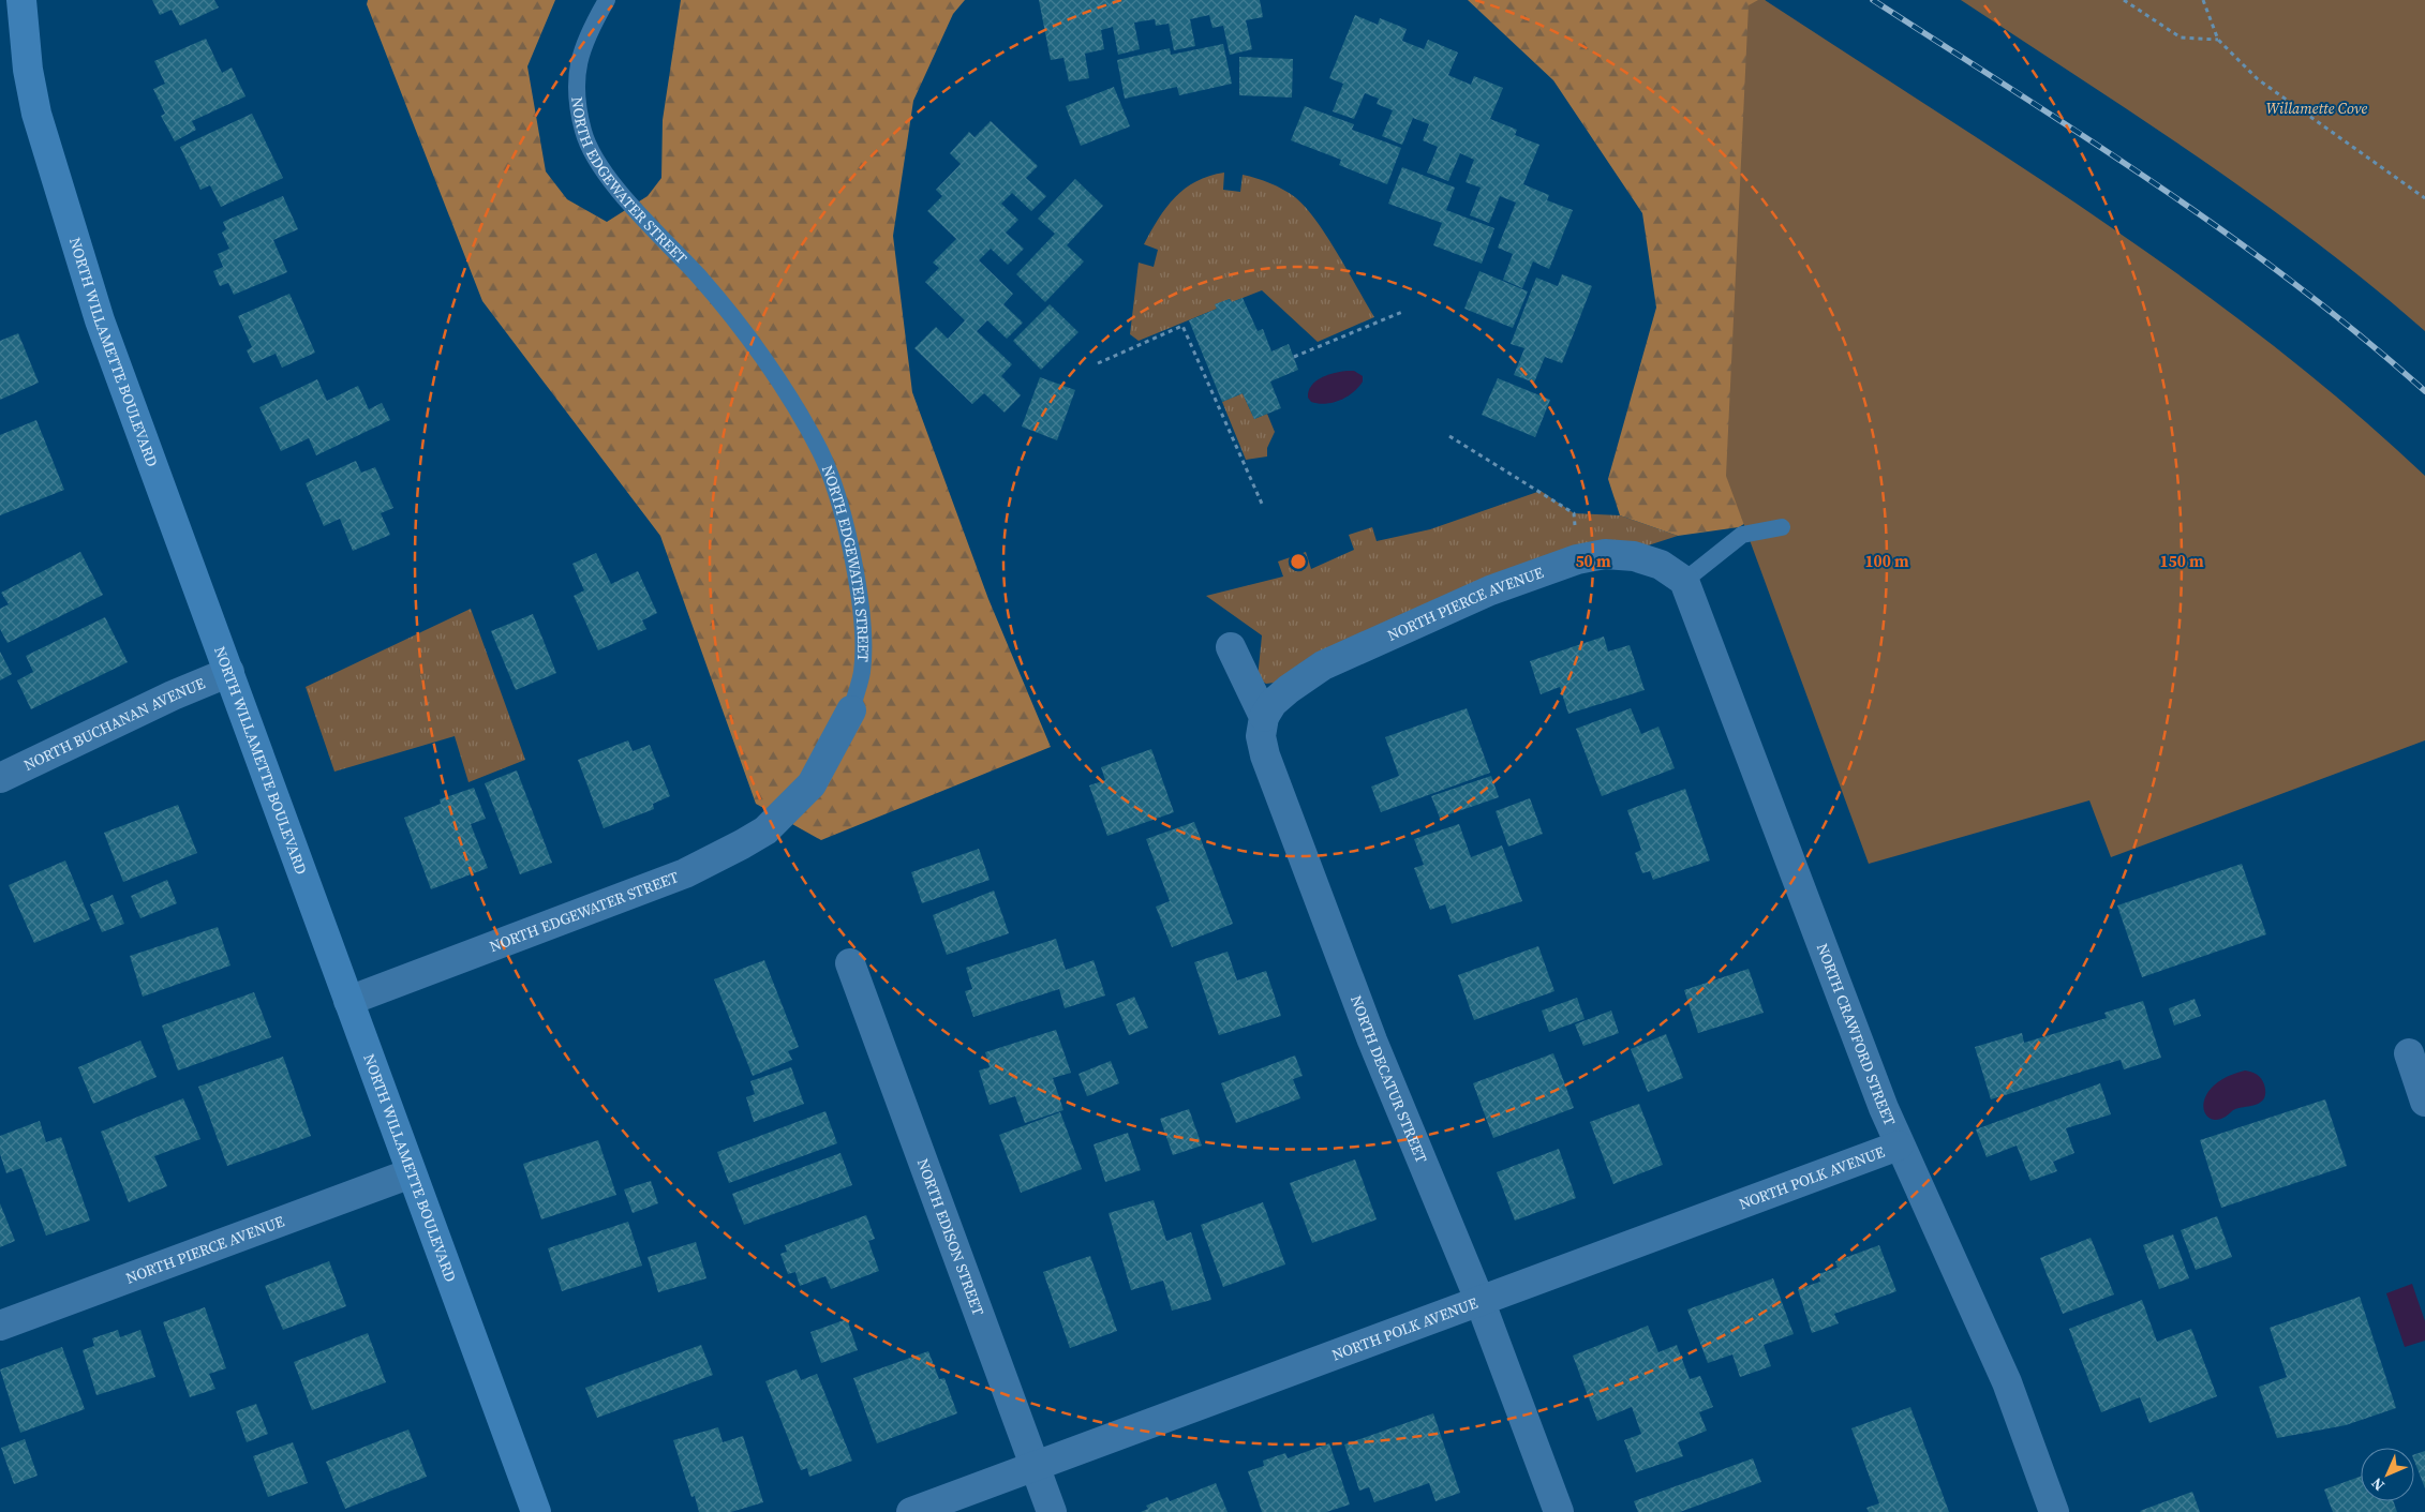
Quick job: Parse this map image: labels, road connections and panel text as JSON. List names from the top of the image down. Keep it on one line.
{"streets":{"main road":["NORTH WILLAMETTE BOULEVARD"],"street":["NORTH EDGEWATER STREET","NORTH PIERCE AVENUE","NORTH BUCHANAN AVENUE","NORTH CRAWFORD STREET","NORTH DECATUR STREET","NORTH POLK AVENUE","NORTH EDISON STREET"]},"crossings":[["NORTH EDGEWATER STREET","NORTH WILLAMETTE BOULEVARD"],["NORTH WILLAMETTE BOULEVARD","NORTH PIERCE AVENUE"],["NORTH WILLAMETTE BOULEVARD","NORTH BUCHANAN AVENUE"],["NORTH PIERCE AVENUE","NORTH CRAWFORD STREET"],["NORTH PIERCE AVENUE","NORTH DECATUR STREET"],["NORTH CRAWFORD STREET","NORTH POLK AVENUE"],["NORTH DECATUR STREET","NORTH POLK AVENUE"],["NORTH POLK AVENUE","NORTH EDISON STREET"]],"parks":["Willamette Cove"],"north":"bottom left","rings":["50 m","100 m","150 m"]}
